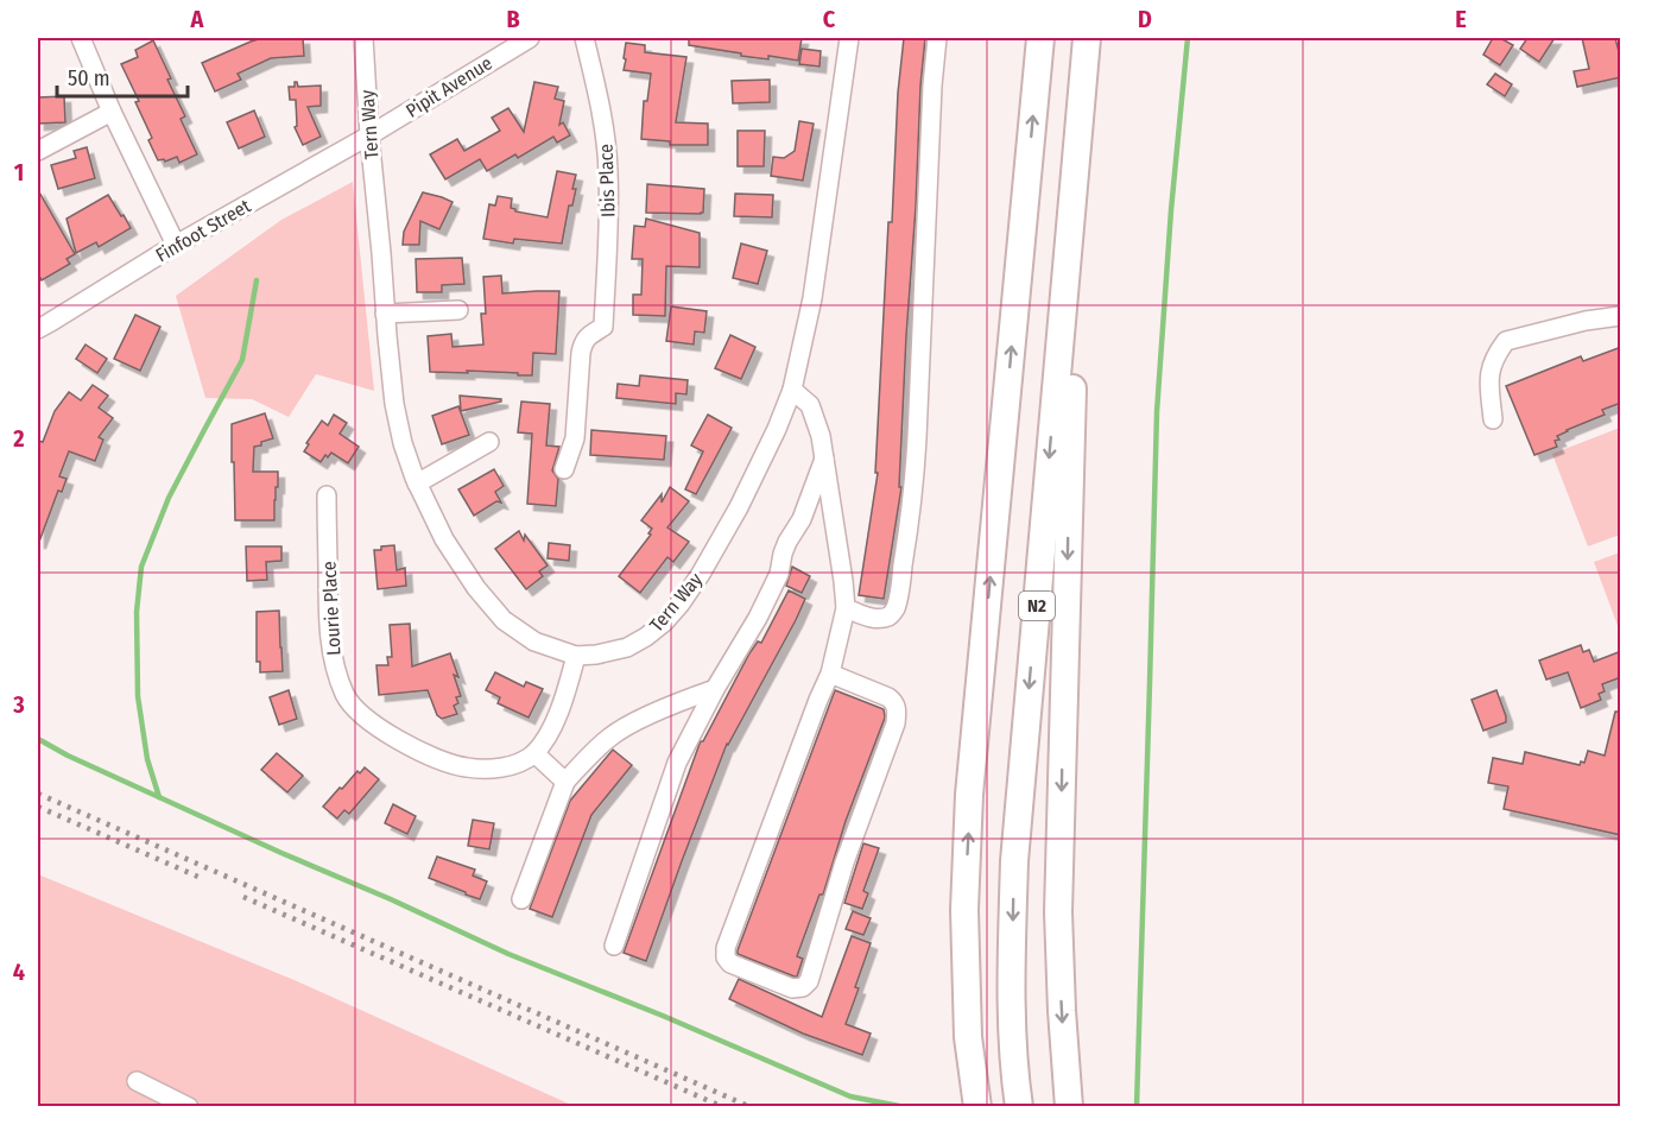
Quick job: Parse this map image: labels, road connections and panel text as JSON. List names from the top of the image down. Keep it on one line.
{"streets":{"highway":["N2"],"street":["Pipit Avenue","Tern Way","Ibis Place","Finfoot Street","Lourie Place"]},"crossings":[["Pipit Avenue","Tern Way"],["Pipit Avenue","Finfoot Street"],["Tern Way","Finfoot Street"]],"scale_bar":"50 m","grid":{"columns":["A","B","C","D","E"],"rows":["1","2","3","4"]}}
